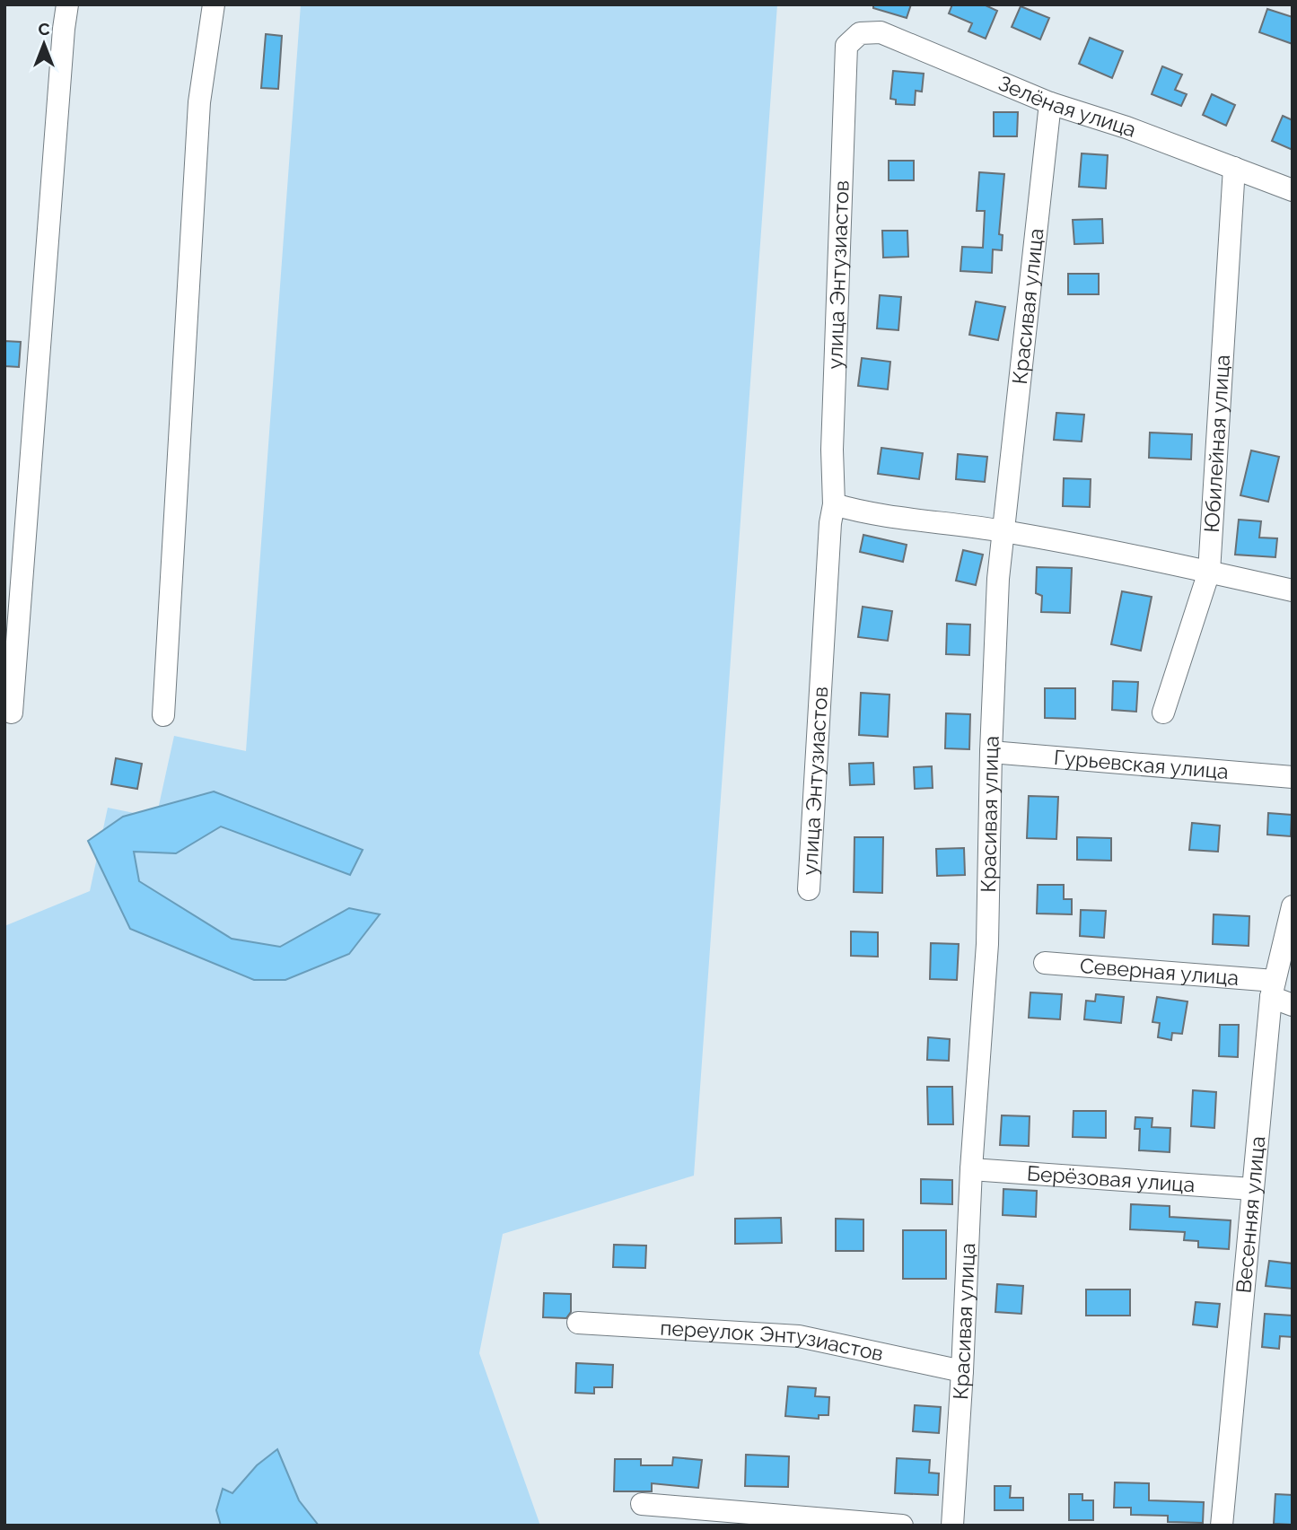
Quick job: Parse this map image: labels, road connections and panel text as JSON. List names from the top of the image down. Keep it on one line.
{"streets":{"street":["Зелёная улица","улица Энтузиастов","Красивая улица","Юбилейная улица","Гурьевская улица","Северная улица","Берёзовая улица","Весенняя улица","переулок Энтузиастов"]},"crossings":[["Зелёная улица","улица Энтузиастов"],["Зелёная улица","Красивая улица"],["Зелёная улица","Юбилейная улица"],["Красивая улица","Гурьевская улица"],["Красивая улица","Берёзовая улица"],["Красивая улица","переулок Энтузиастов"],["Северная улица","Весенняя улица"],["Берёзовая улица","Весенняя улица"]],"north":"top"}
